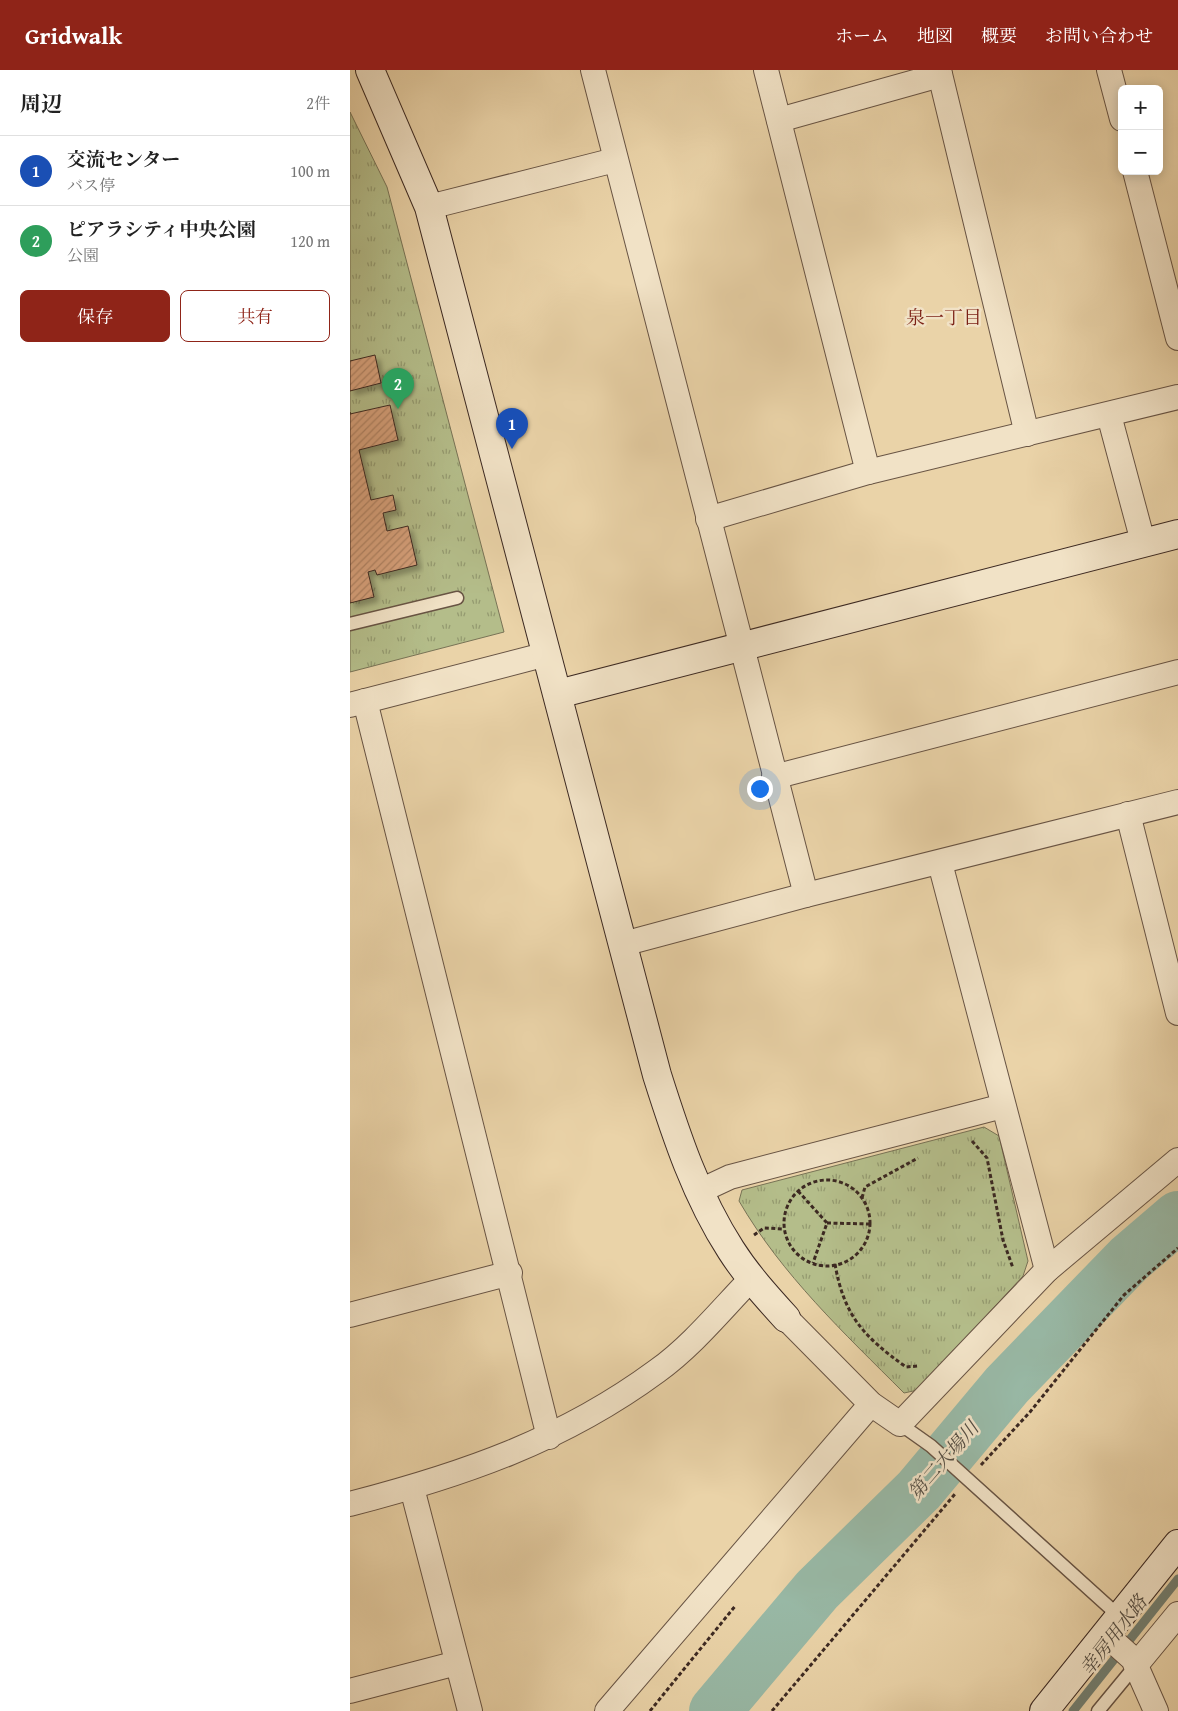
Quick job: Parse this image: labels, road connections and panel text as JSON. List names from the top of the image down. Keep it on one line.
{"districts":["泉一丁目"],"water":["第二大場川","幸房用水路"],"page":{"header":"Gridwalk","nav":["ホーム","地図","概要","お問い合わせ"],"heading":["周辺","2件"],"map_buttons":["+","−"],"list":[{"mark":"1","name":"交流センター","note":"バス停","value":"100 m"},{"mark":"2","name":"ピアラシティ中央公園","note":"公園","value":"120 m"}],"buttons":["保存","共有"],"pins":["2","1"]}}
